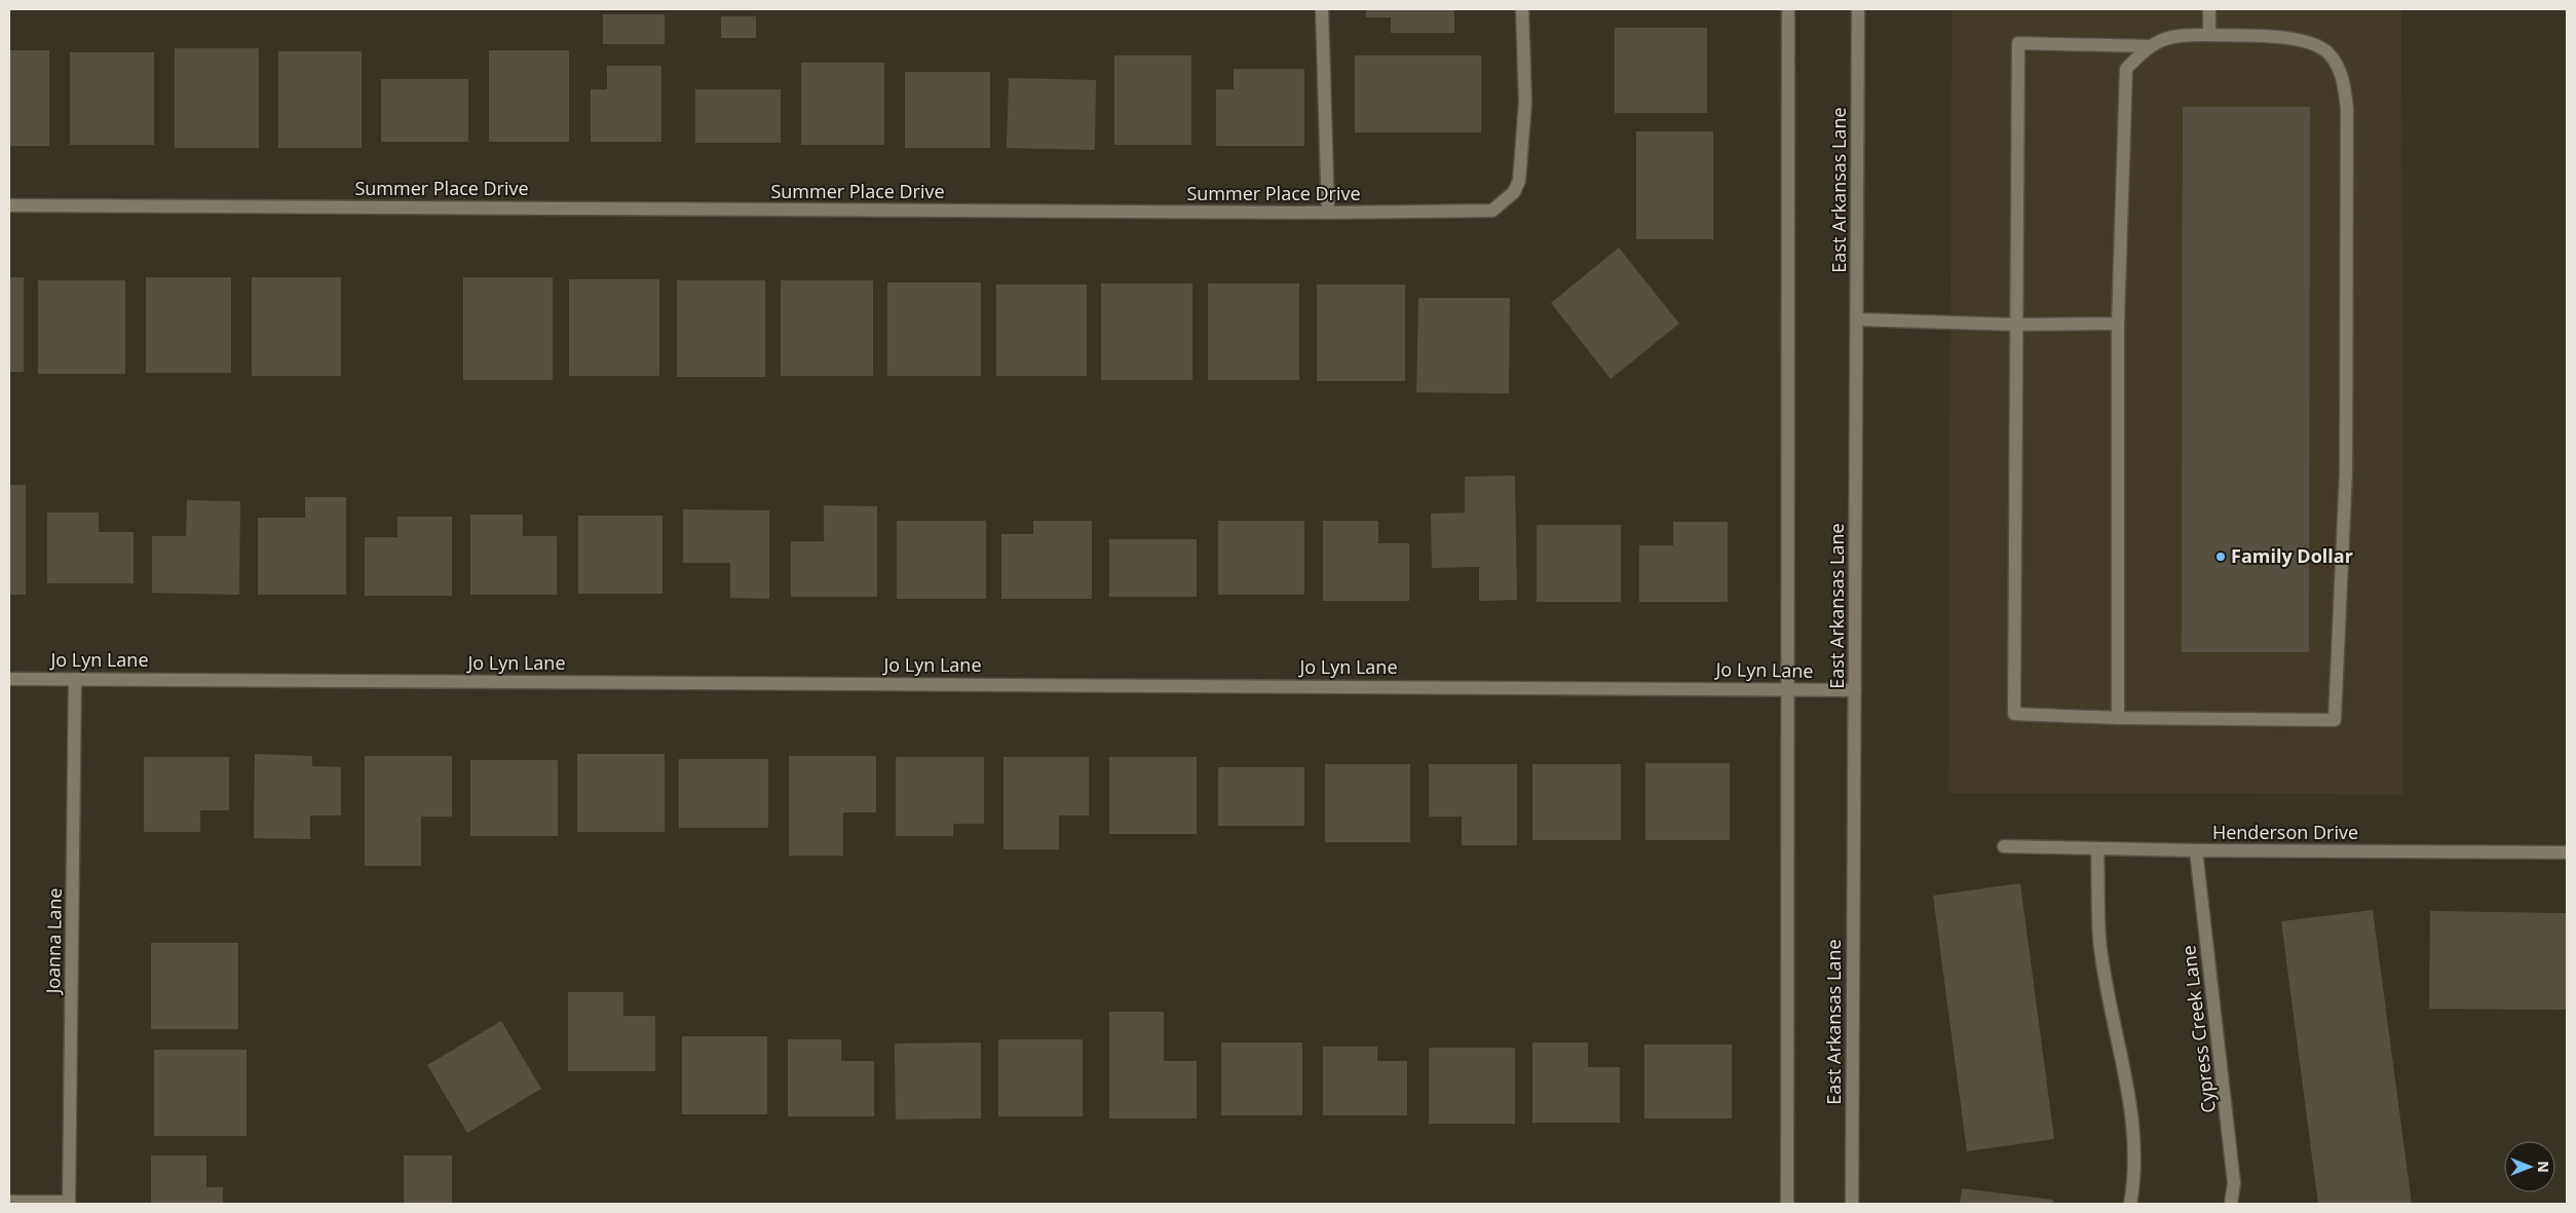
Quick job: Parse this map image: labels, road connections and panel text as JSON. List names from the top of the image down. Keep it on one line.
{"streets":{"street":["Summer Place Drive","East Arkansas Lane","Jo Lyn Lane","Henderson Drive","Joanna Lane","Cypress Creek Lane"]},"crossings":[["East Arkansas Lane","Jo Lyn Lane"],["Jo Lyn Lane","Joanna Lane"],["Henderson Drive","Cypress Creek Lane"]],"places":["Family Dollar"],"north":"right"}
